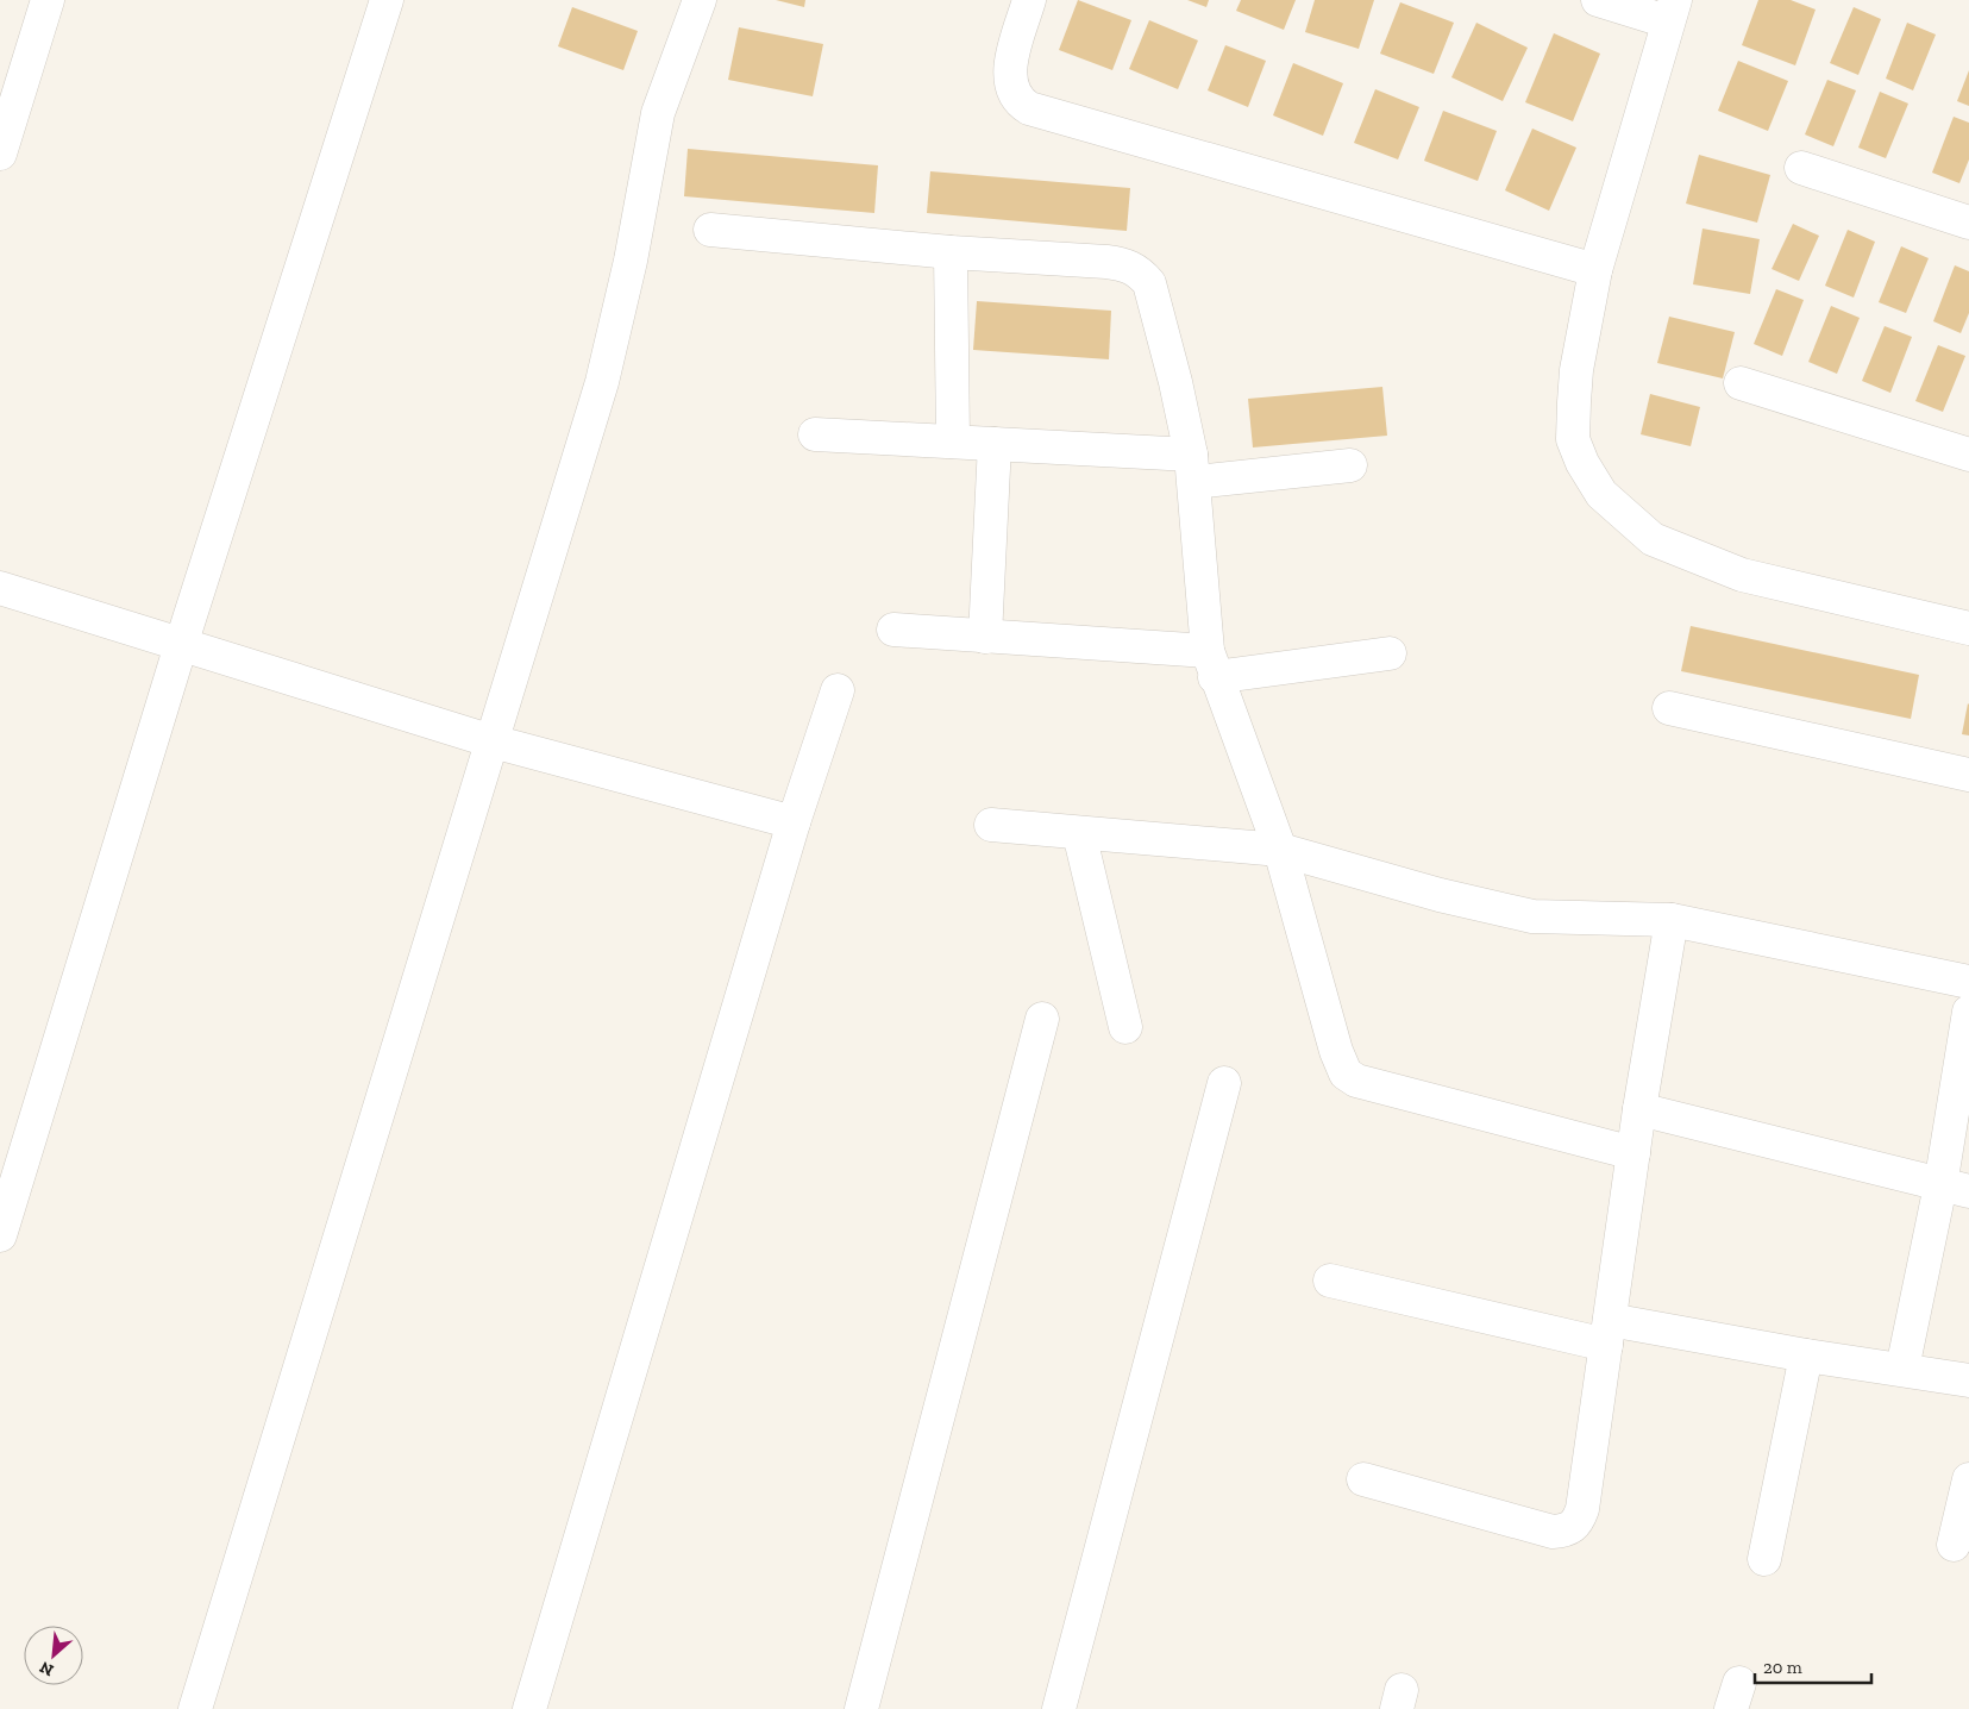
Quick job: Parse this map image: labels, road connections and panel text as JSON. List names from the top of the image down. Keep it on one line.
{"scale_bar":"20 m","north":"bottom left"}
